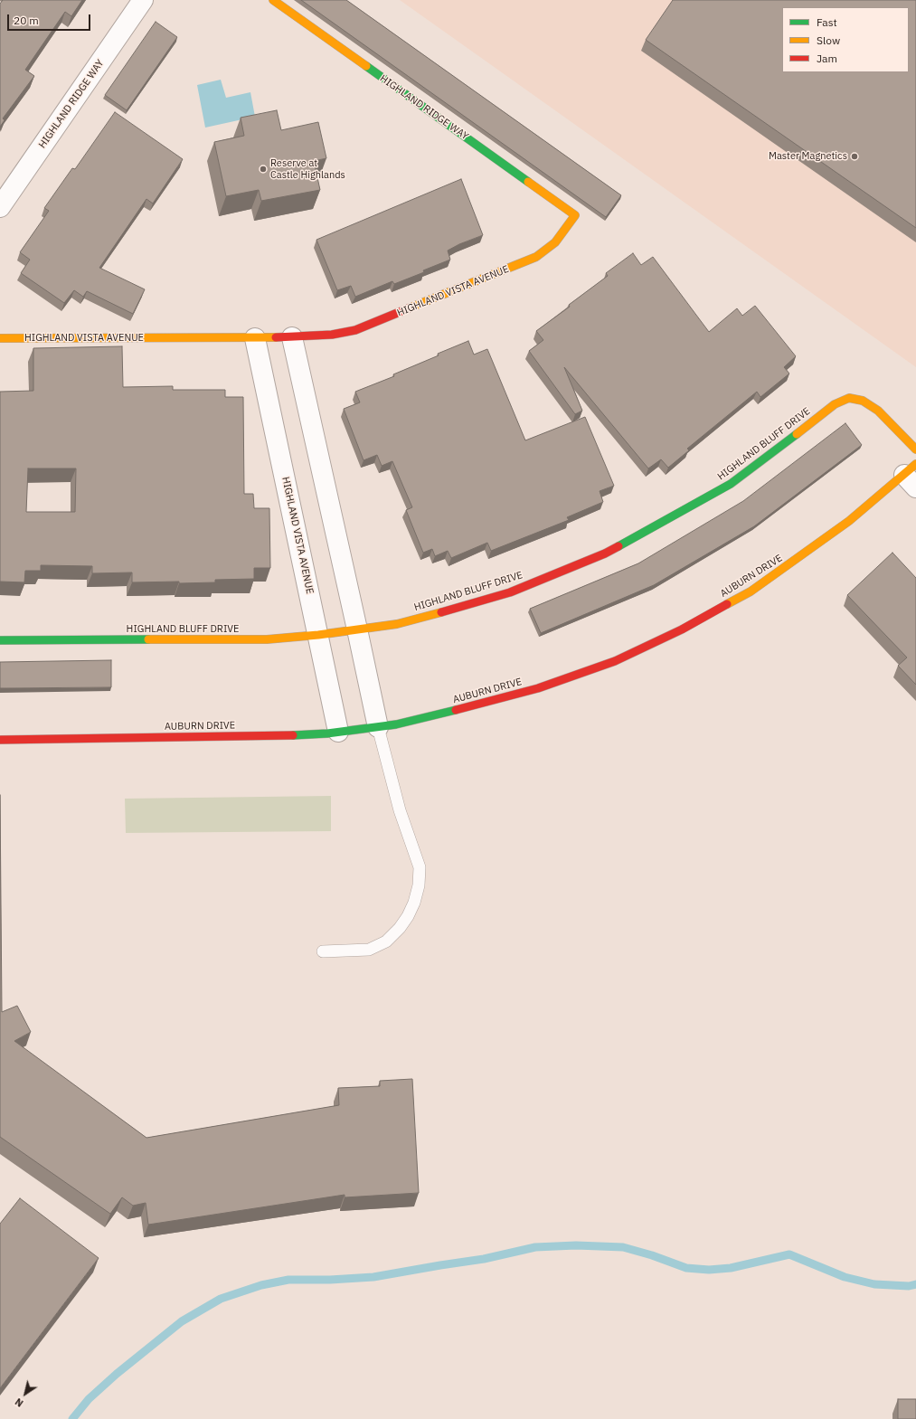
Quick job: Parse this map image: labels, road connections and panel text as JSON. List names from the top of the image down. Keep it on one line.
{"streets":{"street":["HIGHLAND RIDGE WAY","HIGHLAND VISTA AVENUE","HIGHLAND BLUFF DRIVE","AUBURN DRIVE"]},"crossings":[["HIGHLAND RIDGE WAY","HIGHLAND VISTA AVENUE"],["HIGHLAND VISTA AVENUE","HIGHLAND BLUFF DRIVE"],["HIGHLAND VISTA AVENUE","AUBURN DRIVE"]],"places":["Master Magnetics","Reserve at Castle Highlands"],"legend":["Fast","Slow","Jam"],"scale_bar":"20 m","north":"bottom left"}
